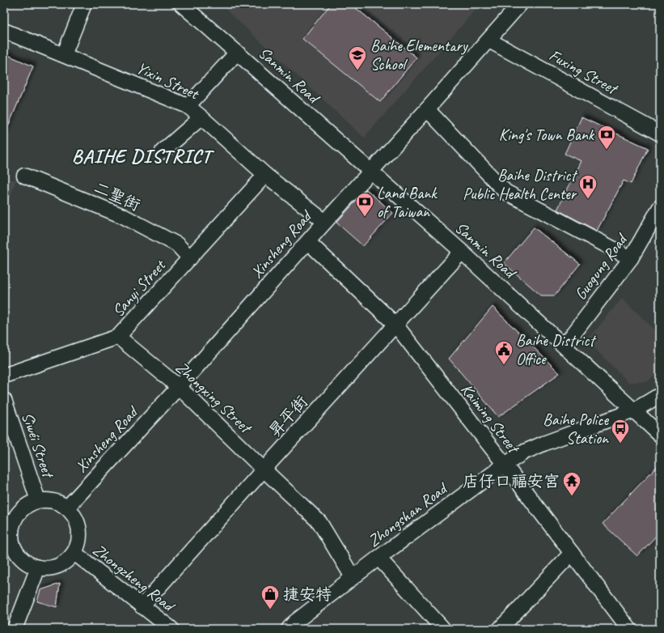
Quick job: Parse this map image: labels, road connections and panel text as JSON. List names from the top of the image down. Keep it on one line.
{"streets":{"street":["Fuxing Street","Sanmin Road","Yixin Street","二聖街","Xinsheng Road","Guogung Road","Sanyi Street","Zhongxing Street","昇平街","Kaiming Street","Sìwéi Street","Zhongshan Road","Zhongzheng Road"]},"crossings":[["Fuxing Street","Xinsheng Road"],["Sanmin Road","Xinsheng Road"],["Sanmin Road","Guogung Road"],["Sanmin Road","昇平街"],["Sanmin Road","Zhongshan Road"],["Yixin Street","Xinsheng Road"],["Yixin Street","Sanyi Street"],["二聖街","Sanyi Street"],["Xinsheng Road","Zhongxing Street"],["Xinsheng Road","Kaiming Street"],["Xinsheng Road","Sìwéi Street"],["Xinsheng Road","Zhongzheng Road"],["Sanyi Street","Zhongxing Street"],["Zhongxing Street","昇平街"],["Zhongxing Street","Zhongshan Road"],["昇平街","Kaiming Street"],["昇平街","Zhongzheng Road"],["Kaiming Street","Zhongshan Road"],["Sìwéi Street","Zhongzheng Road"]],"districts":["BAIHE DISTRICT"],"places":{"school or university":["Baihe Elementary School"],"bank":["King's Town Bank","Land Bank of Taiwan"],"hospital":["Baihe District Public Health Center"],"public building":["Baihe District Office"],"bus stop":["Baihe Police Station"],"temple":["店仔口福安宮"],"shop":["捷安特"]}}
